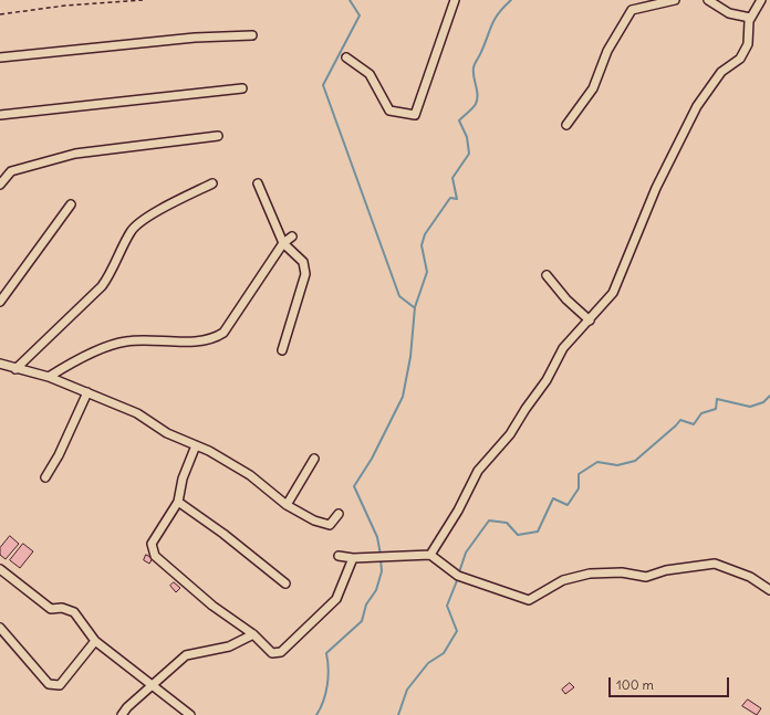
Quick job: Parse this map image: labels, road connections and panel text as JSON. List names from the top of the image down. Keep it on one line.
{"scale_bar":"100 m"}
